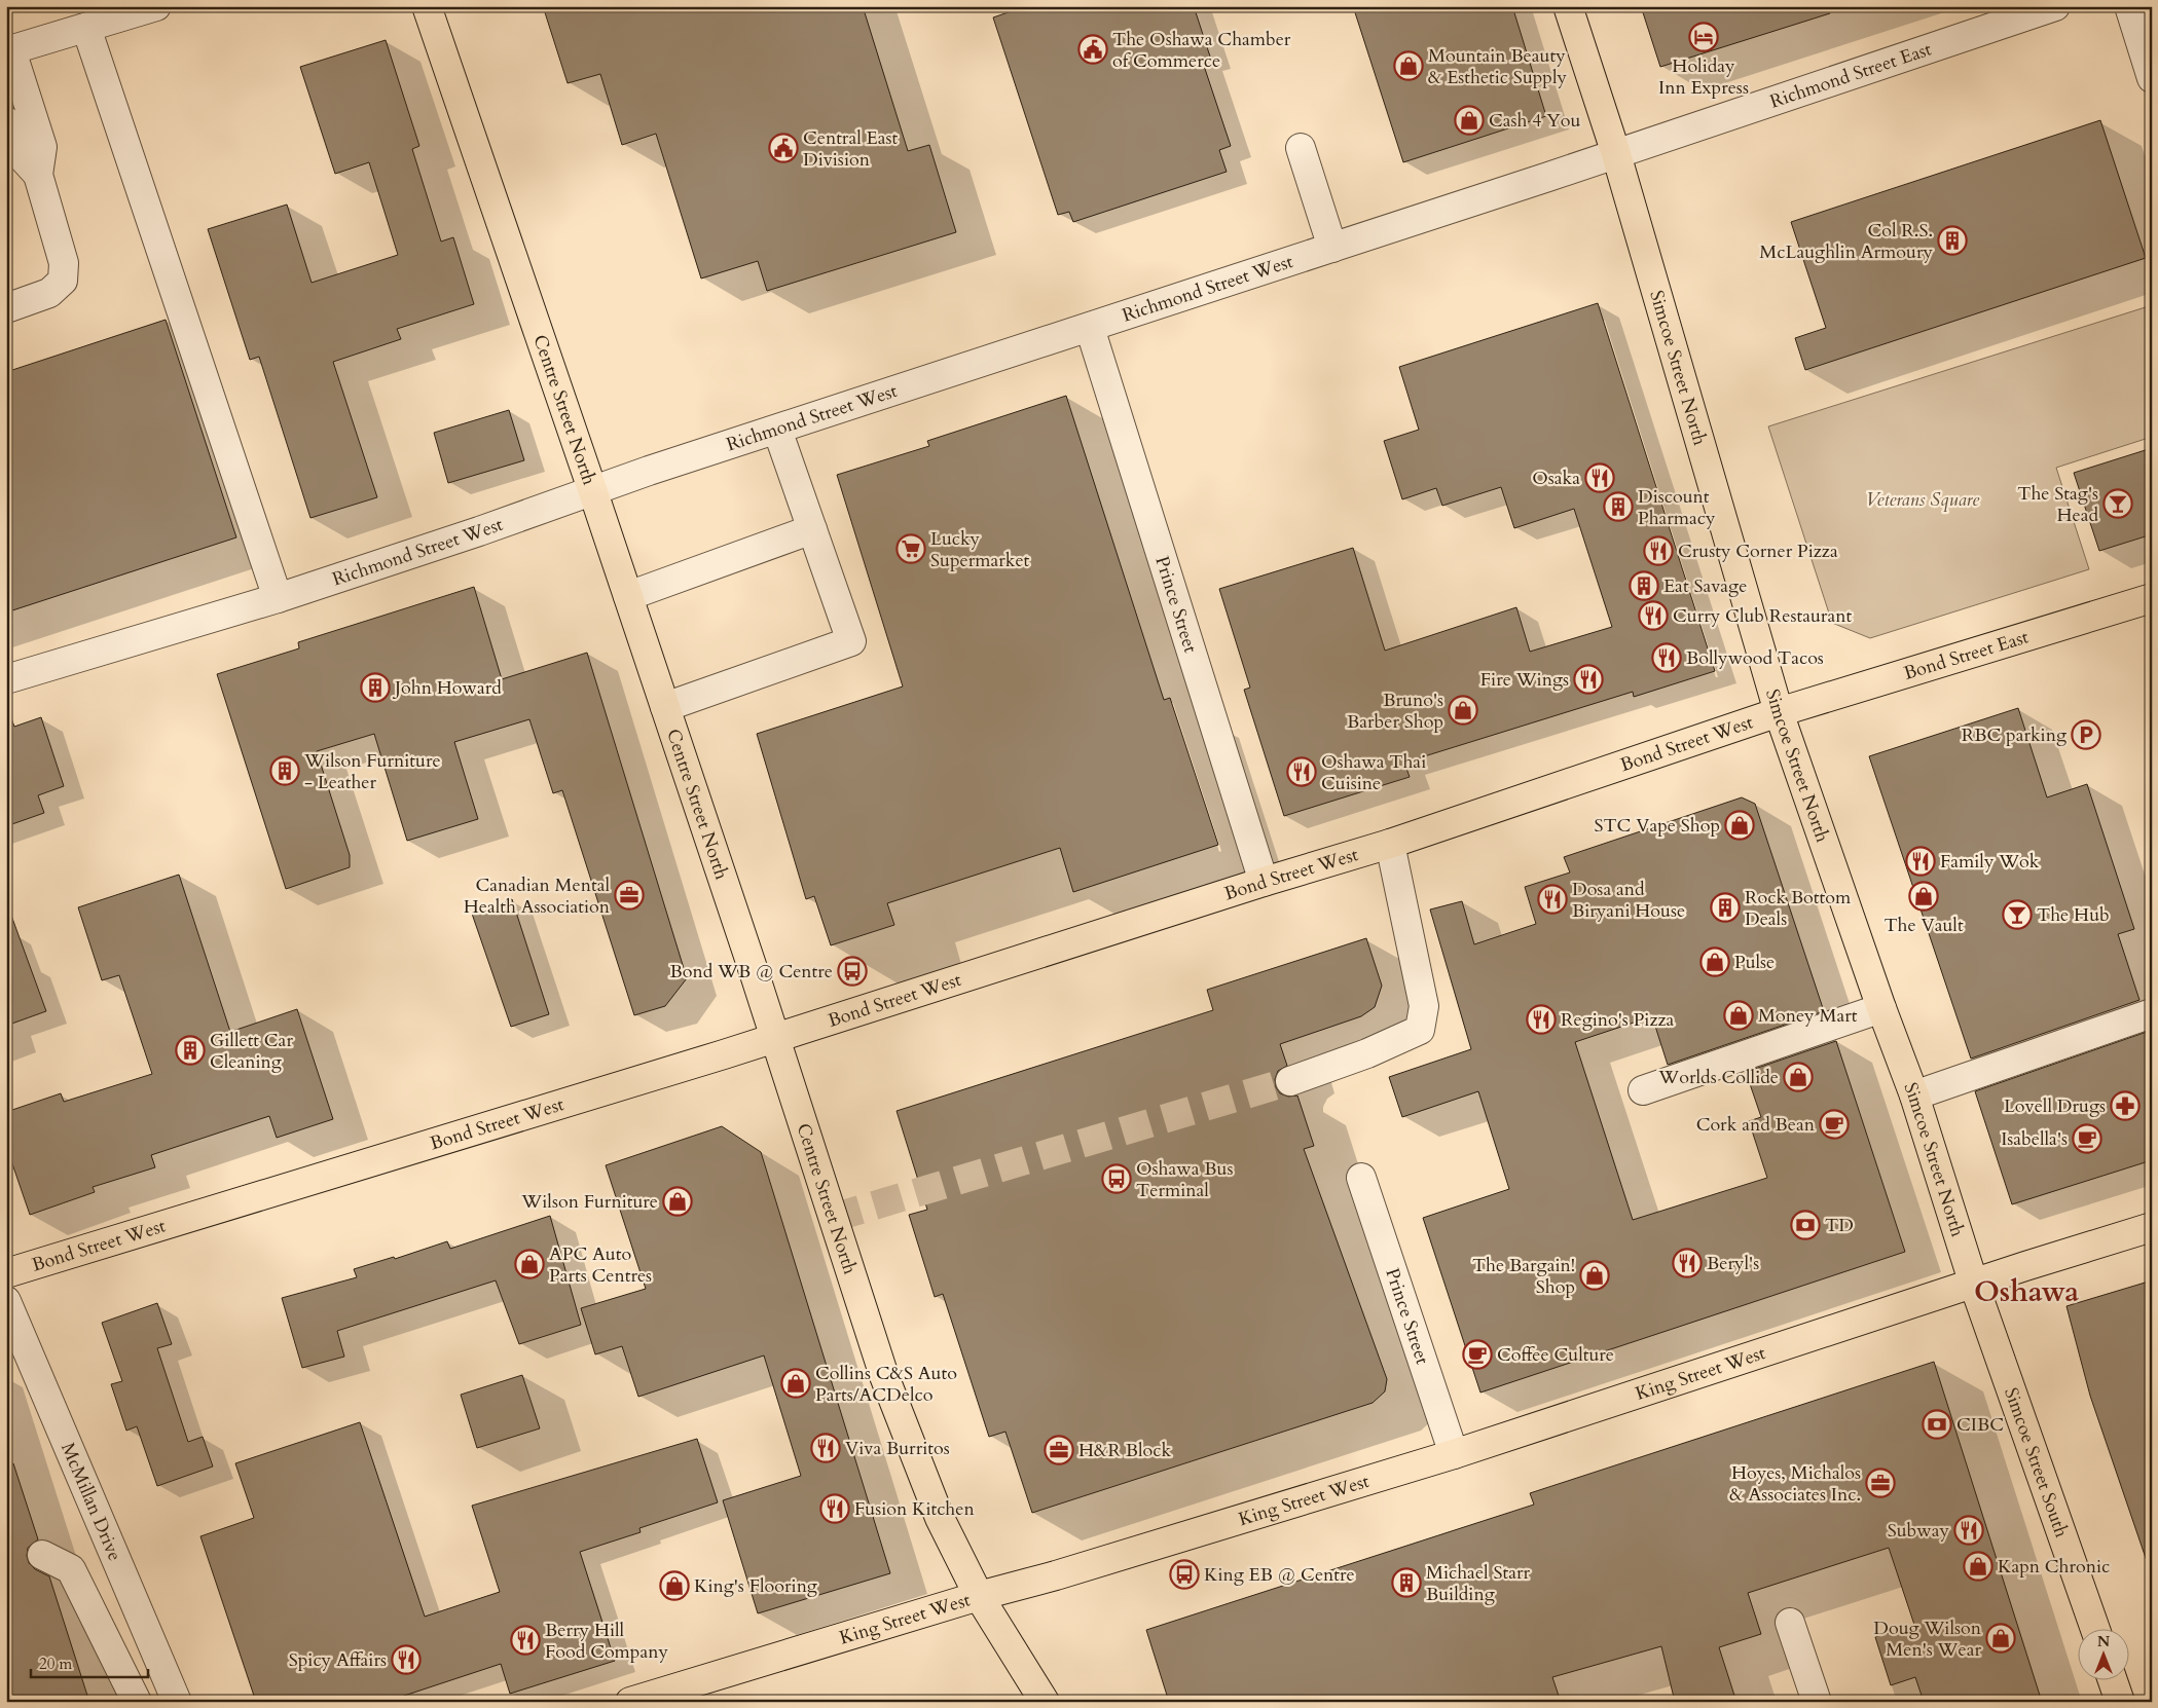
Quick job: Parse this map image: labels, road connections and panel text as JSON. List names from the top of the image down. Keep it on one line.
{"streets":{"main road":["Simcoe Street North","Centre Street North","Bond Street East","Bond Street West","King Street West","Simcoe Street South"],"street":["Richmond Street East","Richmond Street West","Prince Street","McMillan Drive"]},"crossings":[["Richmond Street East","Richmond Street West"],["Richmond Street East","Simcoe Street North"],["Richmond Street West","Simcoe Street North"],["Richmond Street West","Centre Street North"],["Richmond Street West","Prince Street"],["Simcoe Street North","Bond Street East"],["Simcoe Street North","Bond Street West"],["Simcoe Street North","King Street West"],["Simcoe Street North","Simcoe Street South"],["Centre Street North","Bond Street West"],["Centre Street North","King Street West"],["Prince Street","Bond Street West"],["Prince Street","King Street West"],["Bond Street East","Bond Street West"],["King Street West","Simcoe Street South"]],"districts":["Oshawa"],"parks":["Veterans Square"],"places":{"hotel":["Holiday Inn Express"],"public building":["The Oshawa Chamber of Commerce","Central East Division"],"shop":["Mountain Beauty & Esthetic Supply","Cash 4 You","Bruno's Barber Shop","STC Vape Shop","The Vault","Pulse","Money Mart","Worlds Collide","Wilson Furniture","APC Auto Parts Centres","The Bargain! Shop","Collins C&S Auto Parts/ACDelco","Kapn Chronic","King's Flooring","Doug Wilson Men's Wear"],"building":["Col R.S. McLaughlin Armoury","Discount Pharmacy","Eat Savage","John Howard","Wilson Furniture - Leather","Rock Bottom Deals","Gillett Car Cleaning","Michael Starr Building"],"restaurant":["Osaka","Crusty Corner Pizza","Curry Club Restaurant","Bollywood Tacos","Fire Wings","Oshawa Thai Cuisine","Family Wok","Dosa and Biryani House","Regino's Pizza","Beryl's","Viva Burritos","Fusion Kitchen","Subway","Berry Hill Food Company","Spicy Affairs"],"bar":["The Stag's Head","The Hub"],"supermarket":["Lucky Supermarket"],"parking":["RBC parking"],"office":["Canadian Mental Health Association","H&R Block","Hoyes, Michalos & Associates Inc."],"bus stop":["Bond WB @ Centre","Oshawa Bus Terminal","King EB @ Centre"],"pharmacy":["Lovell Drugs"],"cafe":["Cork and Bean","Isabella's","Coffee Culture"],"bank":["TD","CIBC"]},"scale_bar":"20 m","north":"top"}
